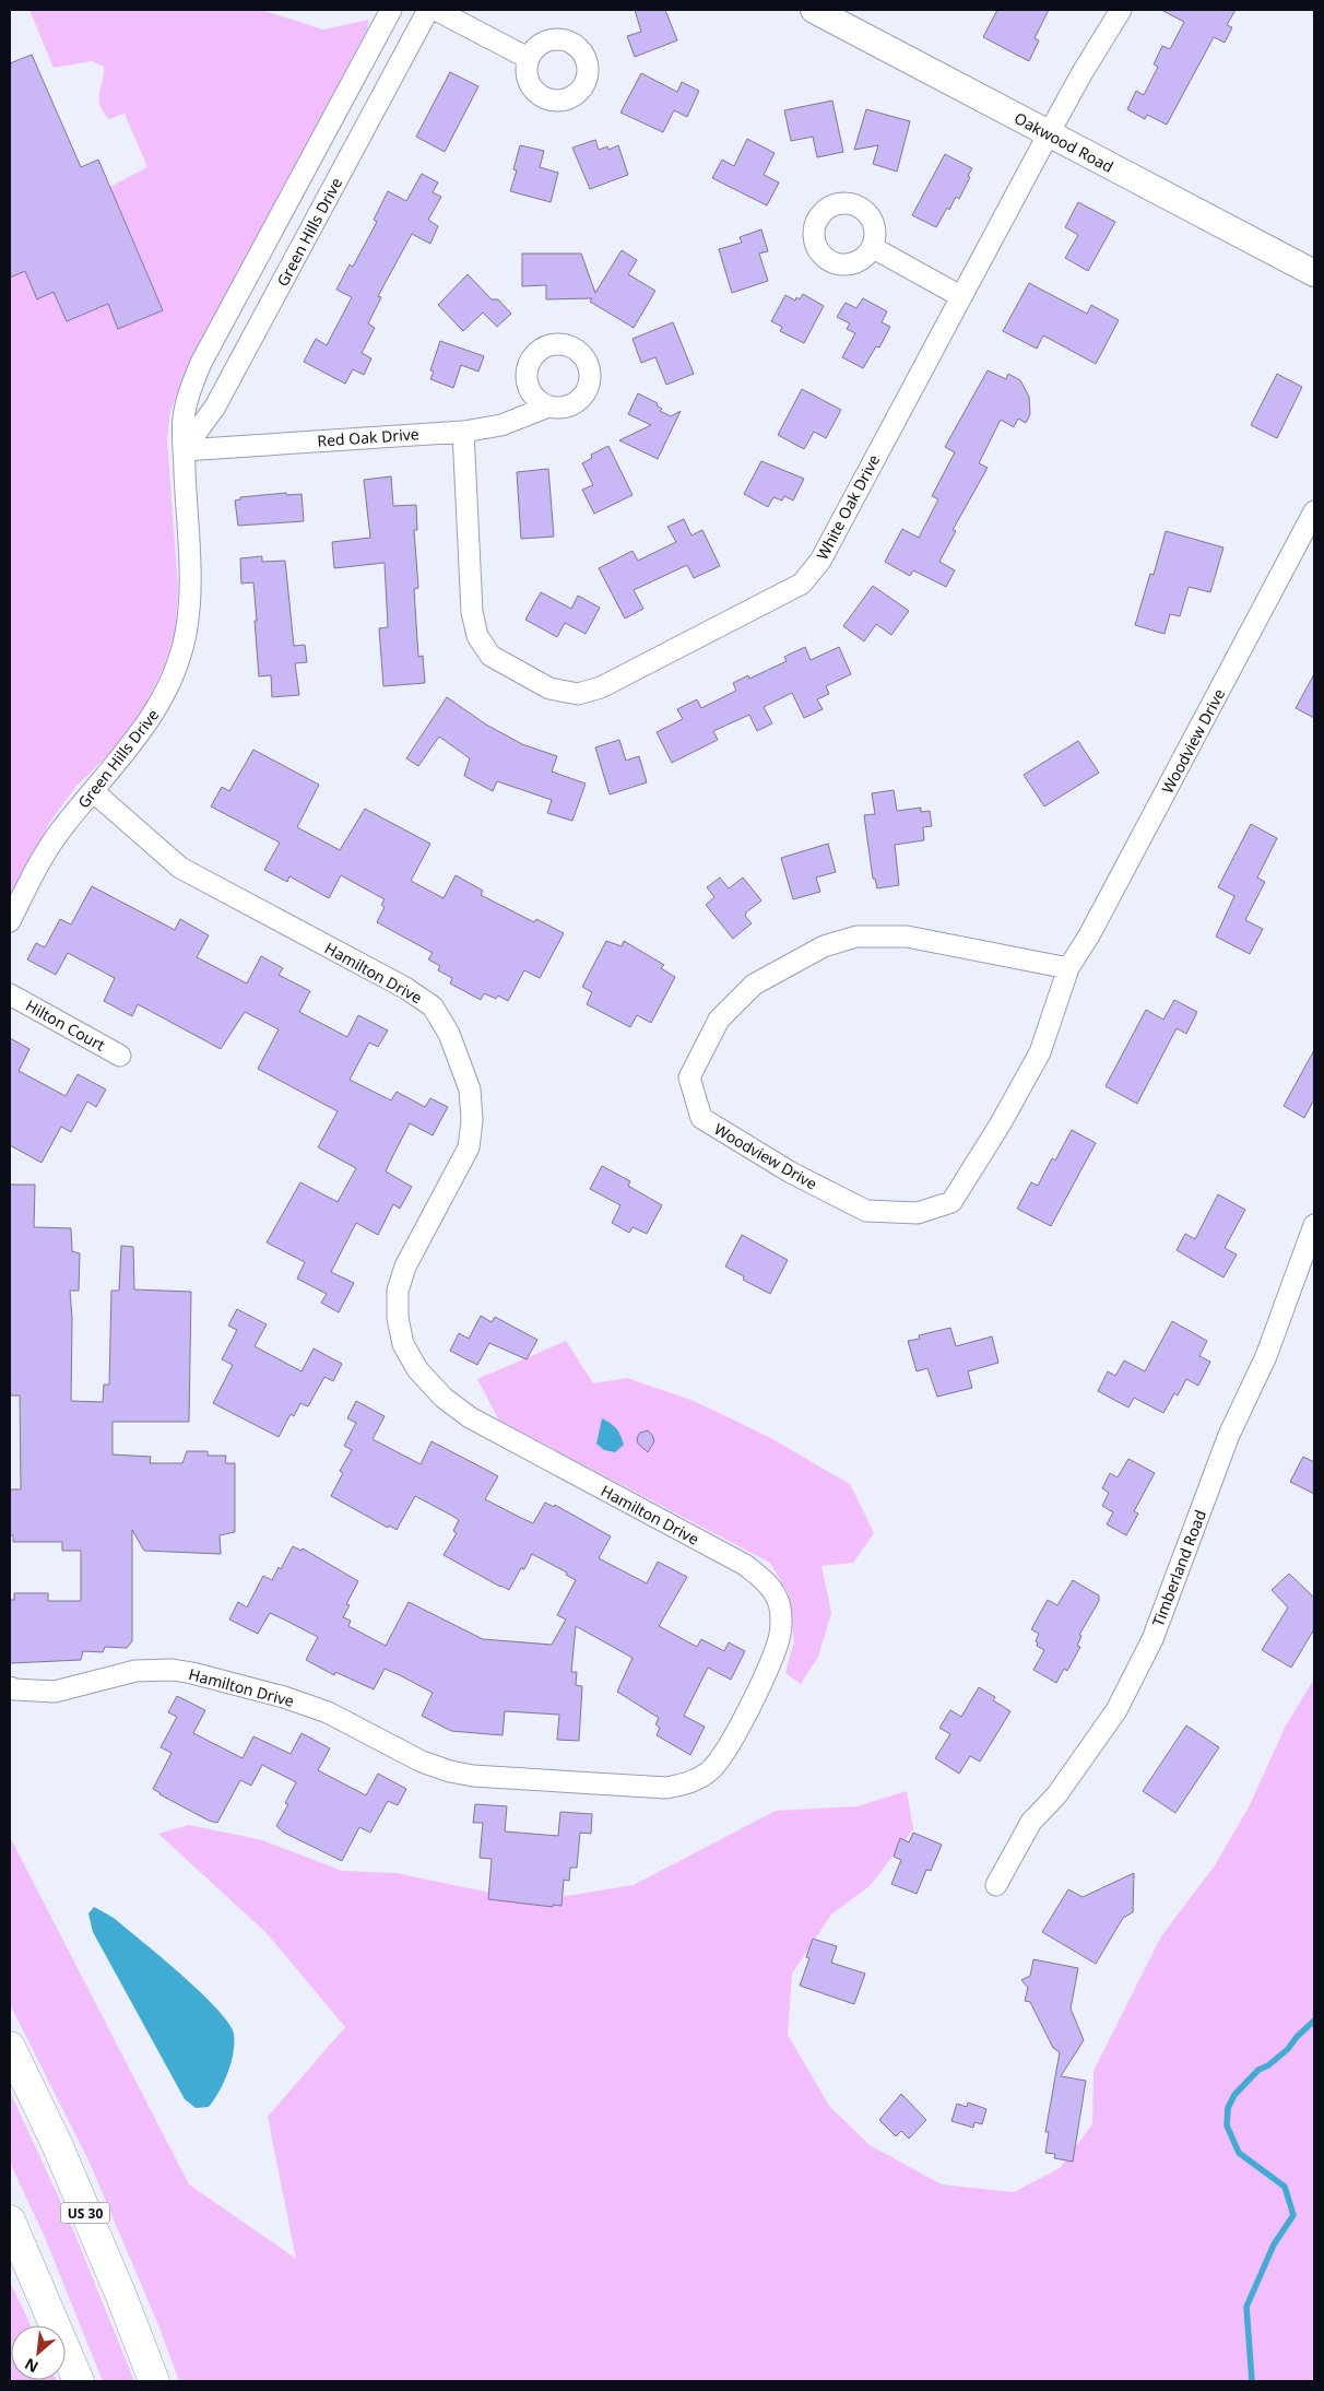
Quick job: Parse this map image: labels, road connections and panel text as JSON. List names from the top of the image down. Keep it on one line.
{"streets":{"highway":["US 30"],"street":["Oakwood Road","Green Hills Drive","Red Oak Drive","White Oak Drive","Woodview Drive","Hamilton Drive","Hilton Court","Timberland Road"]},"crossings":[["Oakwood Road","White Oak Drive"],["Green Hills Drive","Red Oak Drive"],["Green Hills Drive","Hamilton Drive"],["Red Oak Drive","White Oak Drive"]],"north":"bottom left"}
